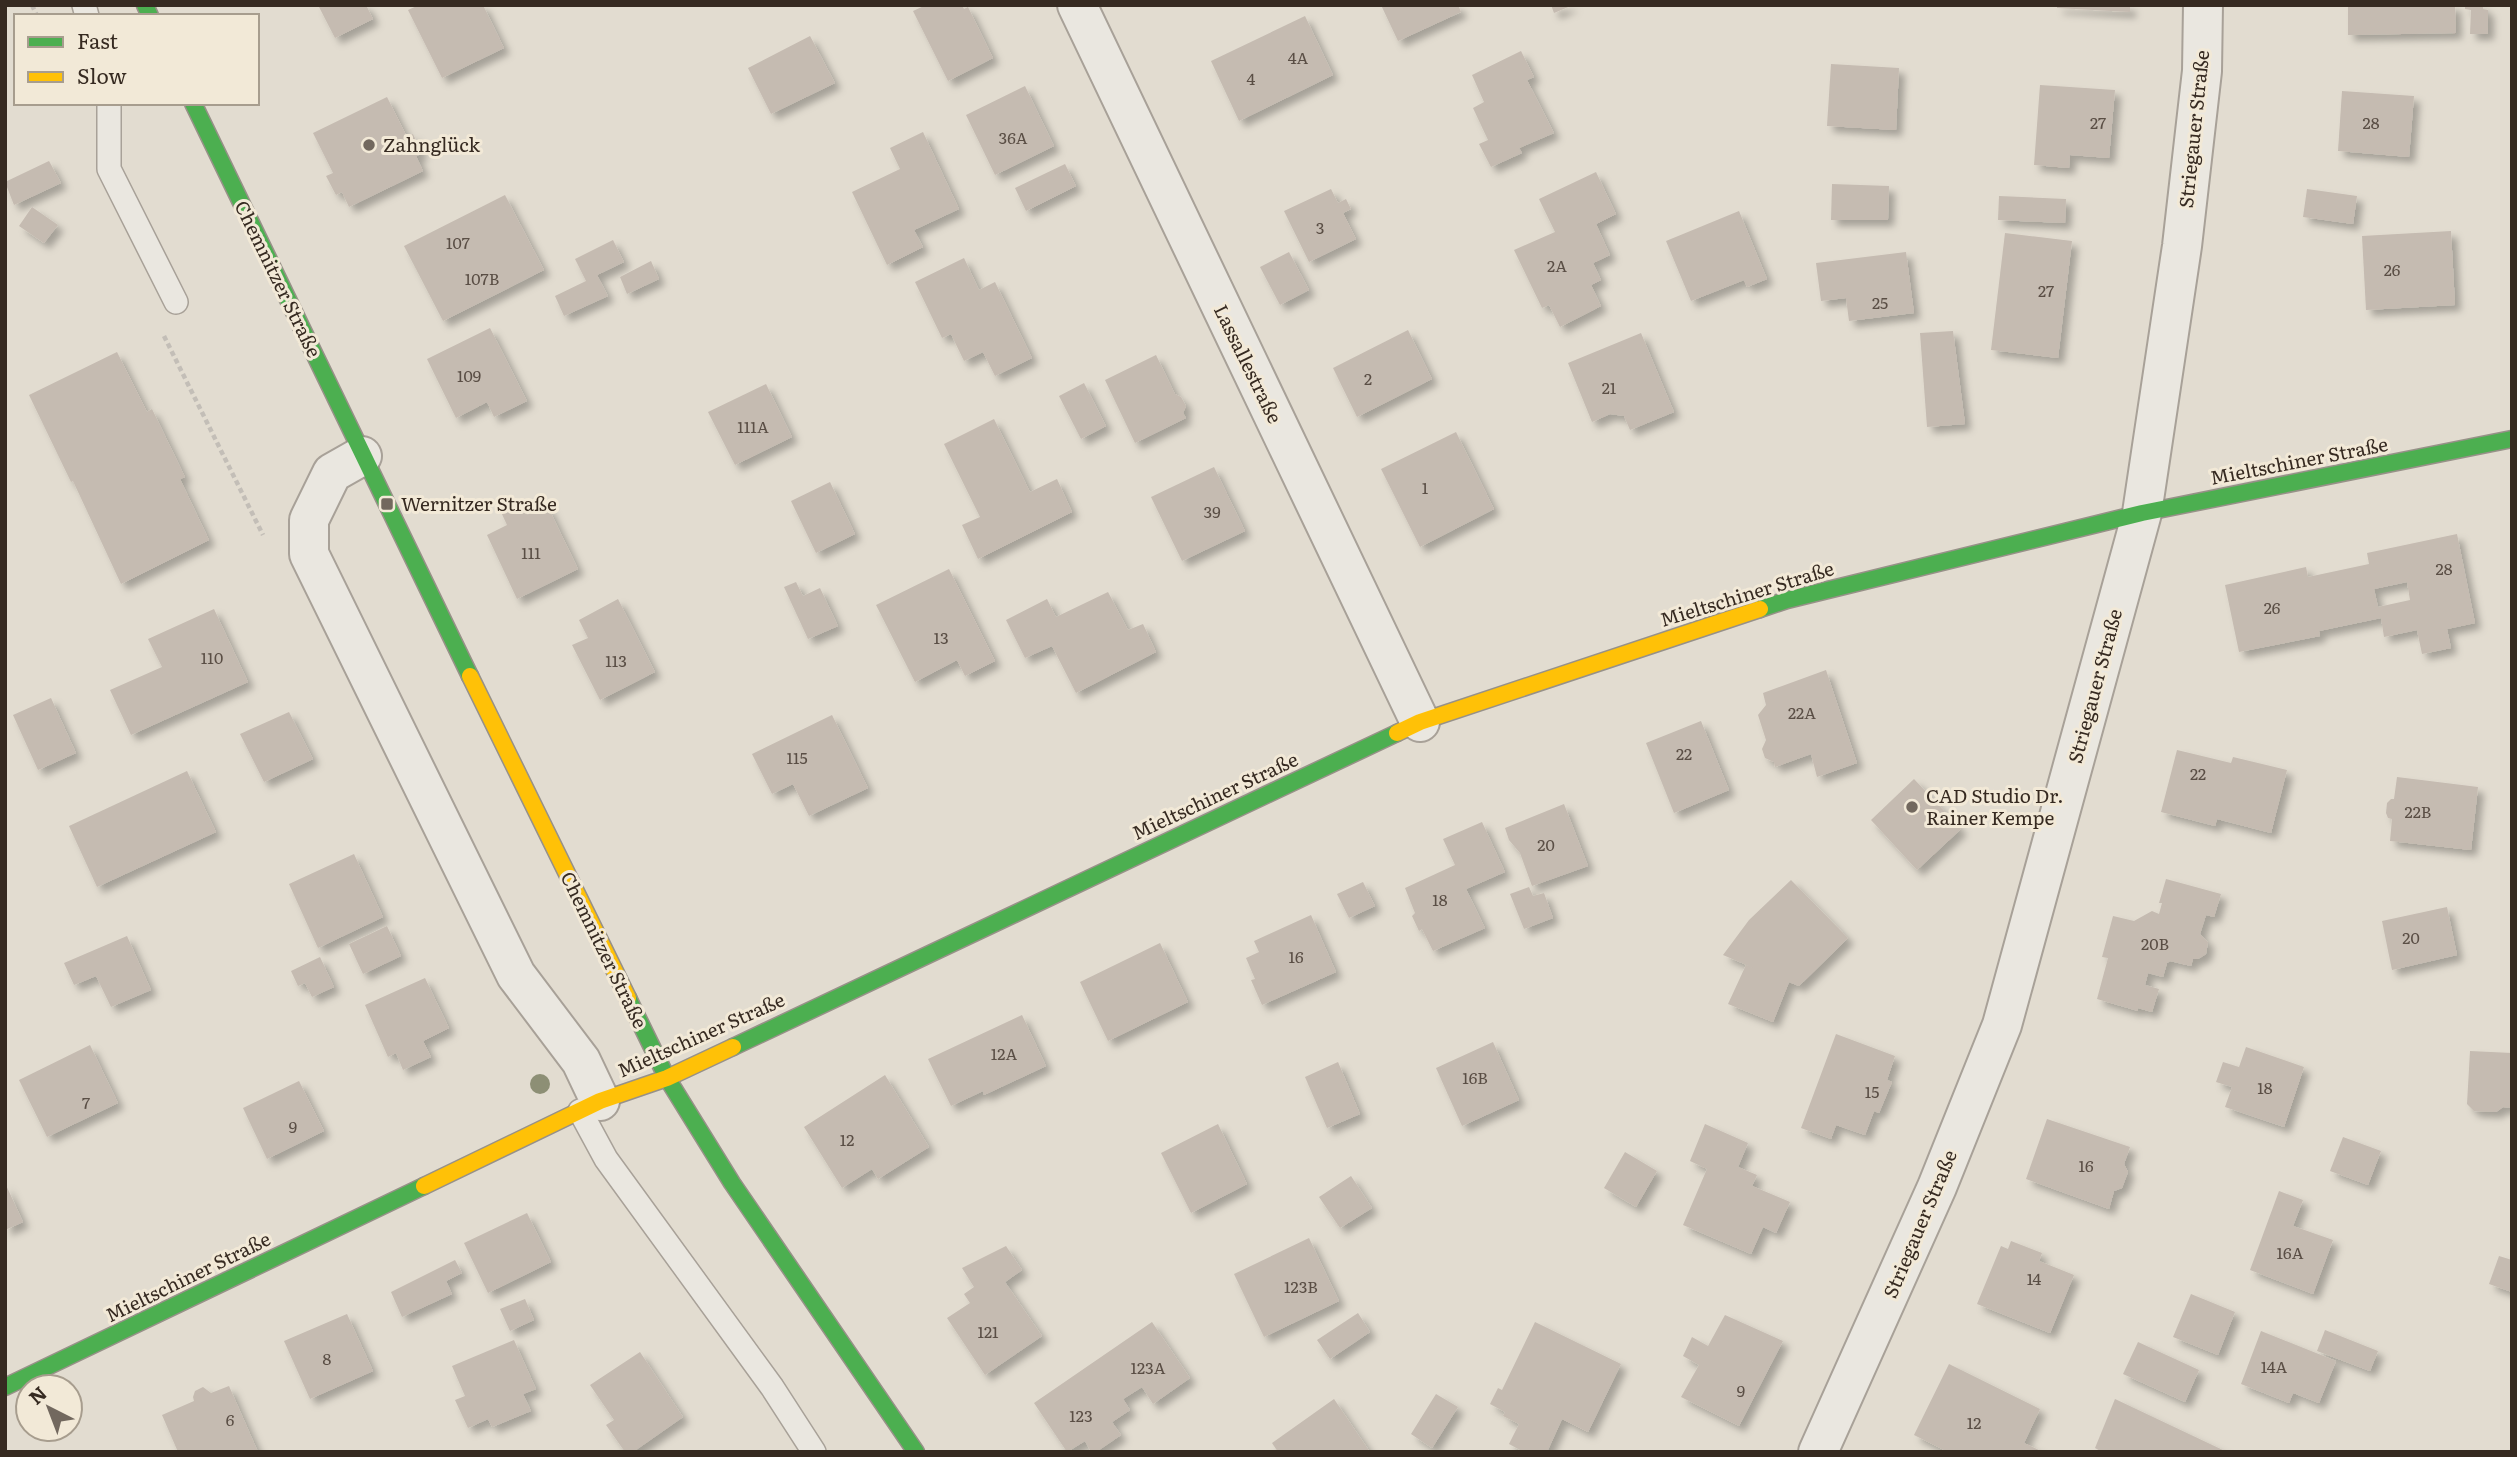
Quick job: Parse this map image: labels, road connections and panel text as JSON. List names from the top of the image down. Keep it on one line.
{"streets":{"street":["Striegauer Straße","Chemnitzer Straße","Lassallestraße","Mieltschiner Straße"]},"crossings":[["Striegauer Straße","Mieltschiner Straße"],["Chemnitzer Straße","Mieltschiner Straße"],["Lassallestraße","Mieltschiner Straße"]],"places":{"other":["Zahnglück","CAD Studio Dr. Rainer Kempe"],"transit":["Wernitzer Straße"]},"house_numbers":["4A","4","27","28","36A","3","107","2A","26","107B","27","25","109","2","21","111A","1","39","111","28","26","13","110","113","22A","22","115","22","22B","20","18","20","20B","16","12A","16B","18","15","7","9","12","16","16A","14","123B","121","8","14A","123A","9","123","6","12"],"legend":["Fast","Slow"],"north":"top left"}
